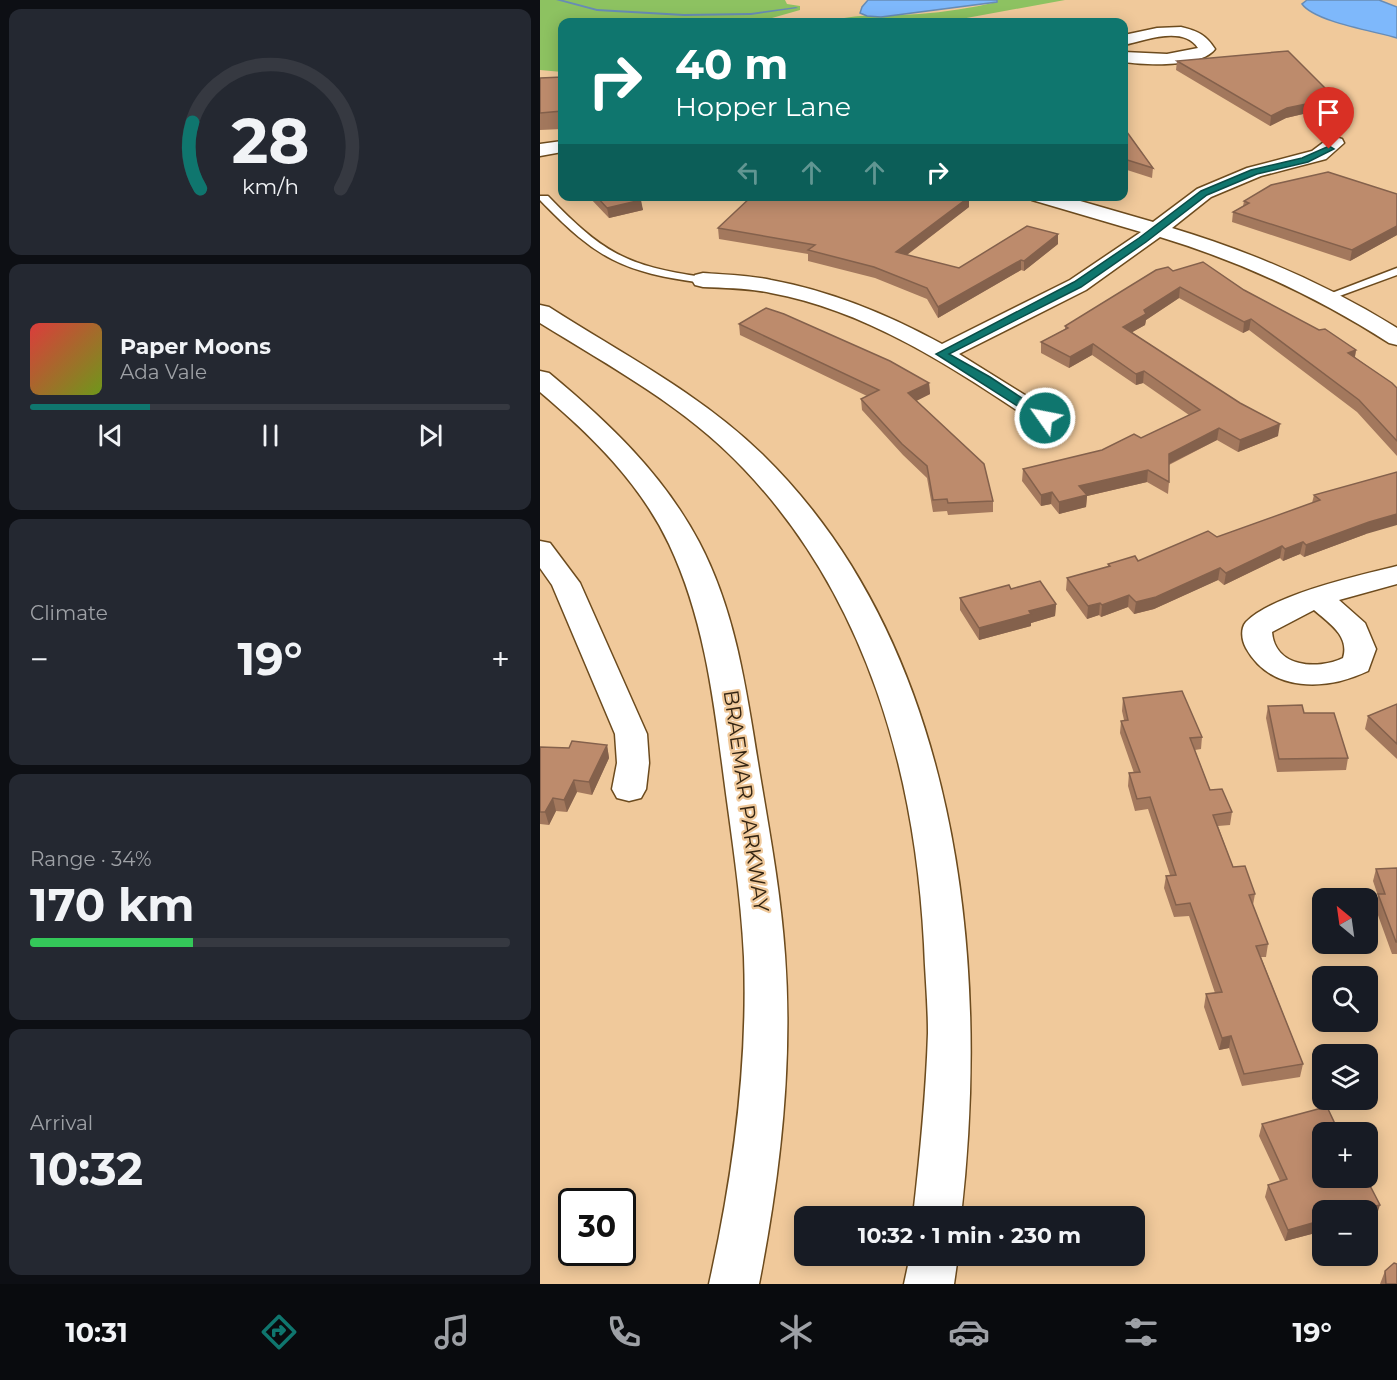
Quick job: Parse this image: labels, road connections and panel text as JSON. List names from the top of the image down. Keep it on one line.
{"streets":{"street":["BRAEMAR PARKWAY"]},"north":"top left","page":{"turn":["40 m","Hopper Lane"],"song":["Paper Moons","Ada Vale"],"tile":["Climate",["Range · 34%","170 km"],["Arrival","10:32"]],"heat":["−","19°","+"],"map_buttons":["+","−"],"limit":"30","trip":"10:32 · 1 min · 230 m","tabs":["10:31","19°"],"gauge":["28","km/h"]}}
